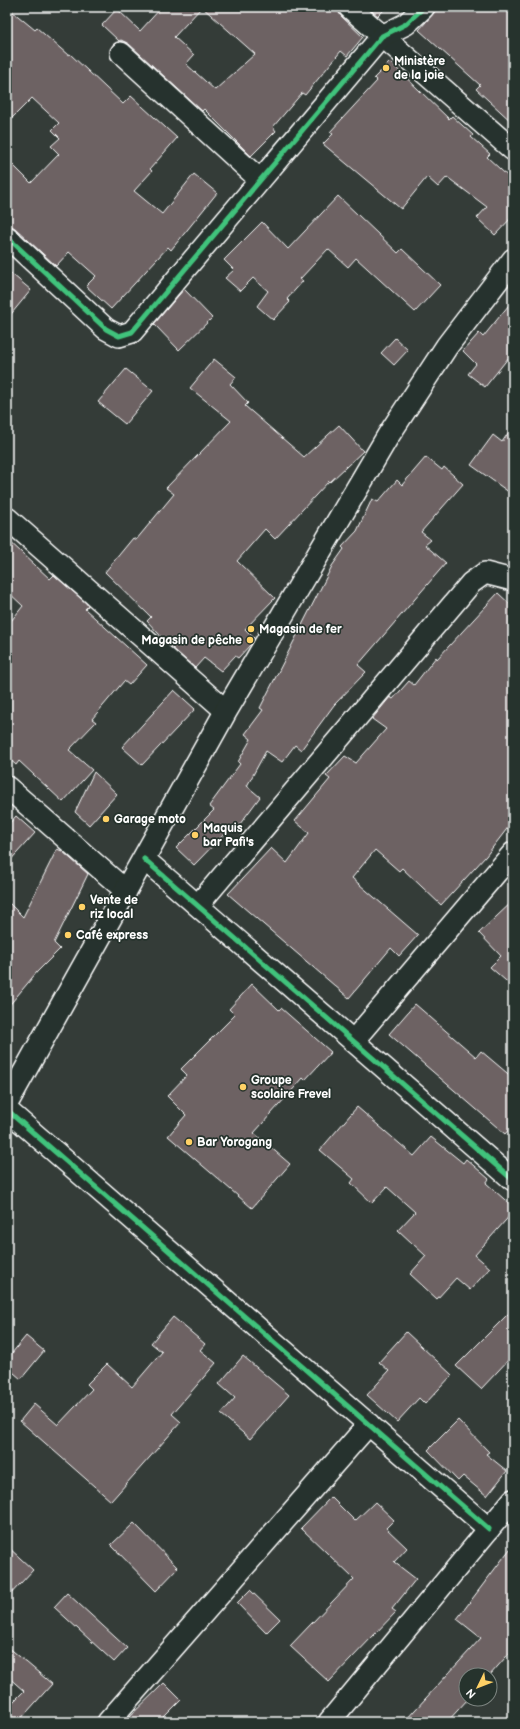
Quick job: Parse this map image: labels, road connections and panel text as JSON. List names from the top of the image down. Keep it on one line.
{"places":["Ministère de la joie","Magasin de fer","Magasin de pêche","Garage moto","Maquis bar Pafi's","Vente de riz local","Café express","Groupe scolaire Frevel","Bar Yorogang"],"north":"bottom left"}
